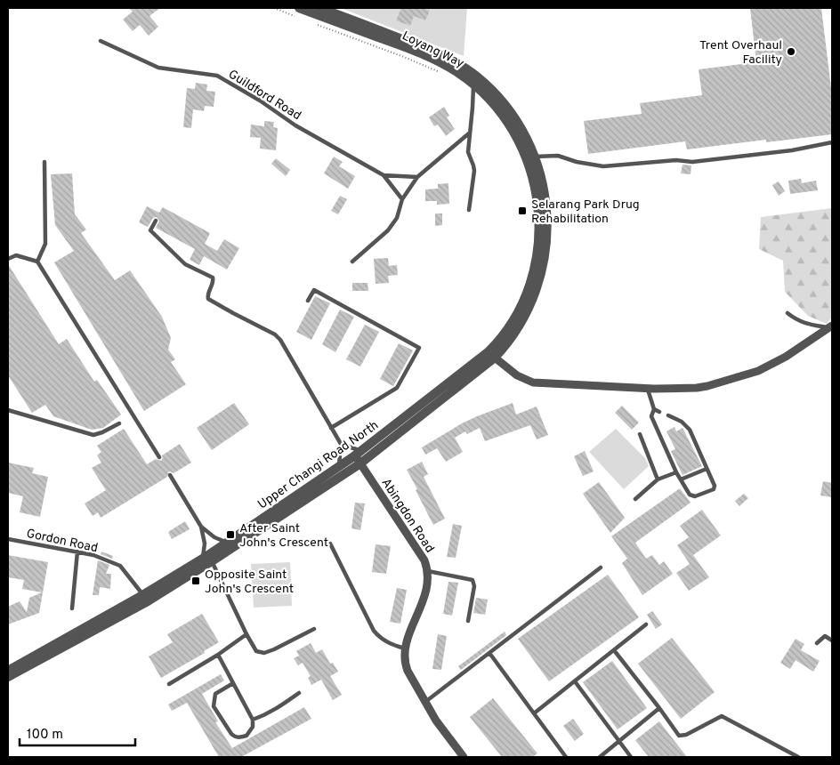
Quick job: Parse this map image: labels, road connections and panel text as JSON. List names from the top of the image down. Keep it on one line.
{"streets":{"street":["Loyang Way","Upper Changi Road North","Abingdon Road"],"lane":["Guildford Road","Gordon Road"]},"crossings":[["Loyang Way","Upper Changi Road North"],["Upper Changi Road North","Abingdon Road"],["Upper Changi Road North","Gordon Road"]],"places":{"other":["Trent Overhaul Facility"],"transit":["Selarang Park Drug Rehabilitation","After Saint John's Crescent","Opposite Saint John's Crescent"]},"scale_bar":"100 m"}
